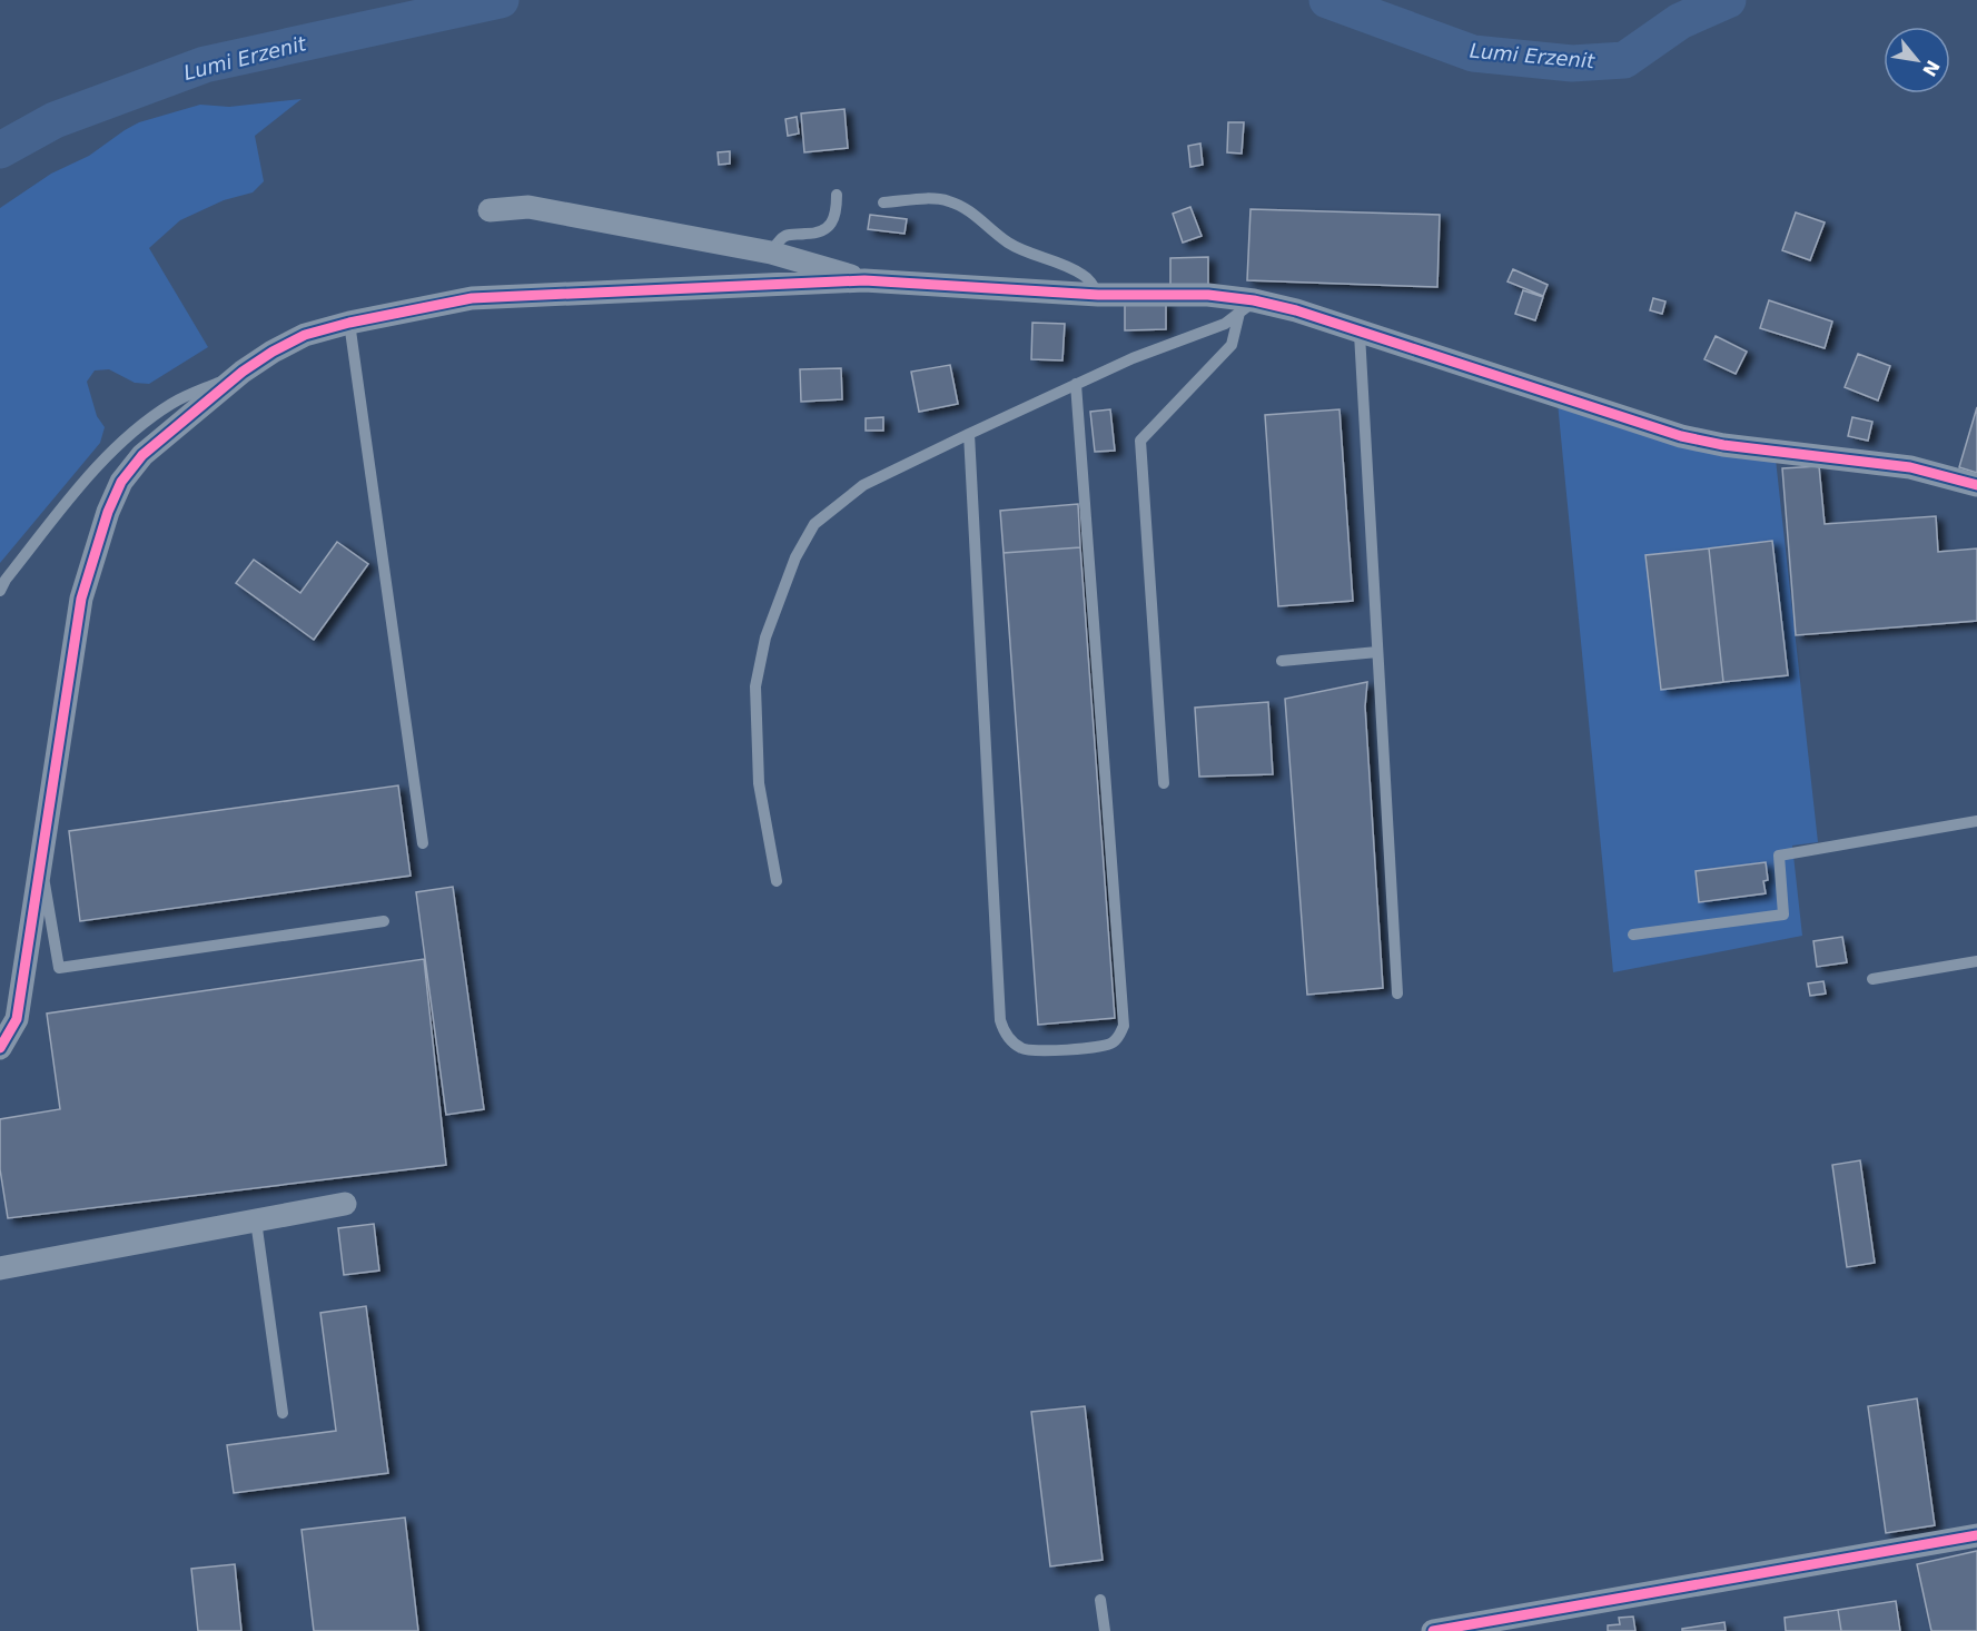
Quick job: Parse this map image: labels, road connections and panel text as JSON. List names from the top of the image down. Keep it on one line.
{"water":["Lumi Erzenit"],"north":"bottom right"}
